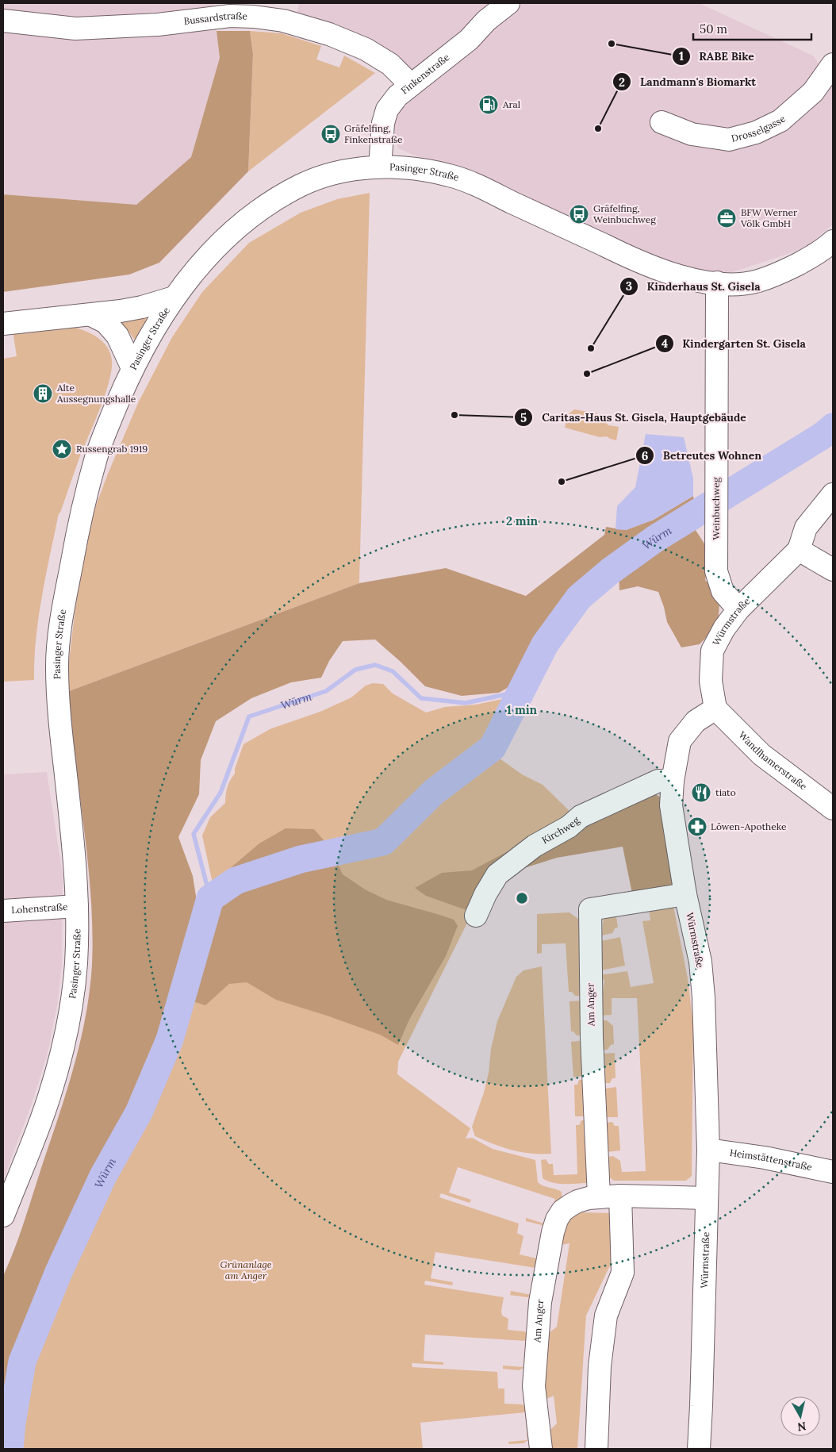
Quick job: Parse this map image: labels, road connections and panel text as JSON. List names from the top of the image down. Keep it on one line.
{"streets":{"street":["Bussardstraße","Finkenstraße","Drosselgasse","Pasinger Straße","Weinbuchweg","Würmstraße","Wandlhamerstraße","Kirchweg","Lohenstraße","Am Anger","Heimstättenstraße"]},"crossings":[["Bussardstraße","Finkenstraße"],["Finkenstraße","Pasinger Straße"],["Pasinger Straße","Weinbuchweg"],["Pasinger Straße","Lohenstraße"],["Weinbuchweg","Würmstraße"],["Würmstraße","Wandlhamerstraße"],["Würmstraße","Kirchweg"],["Würmstraße","Am Anger"],["Würmstraße","Heimstättenstraße"]],"water":["Würm"],"parks":["Grünanlage am Anger"],"places":{"other":["RABE Bike","Landmann's Biomarkt","Kinderhaus St. Gisela","Kindergarten St. Gisela","Caritas-Haus St. Gisela, Hauptgebäude","Betreutes Wohnen"],"fuel station":["Aral"],"bus stop":["Gräfelfing, Finkenstraße","Gräfelfing, Weinbuchweg"],"office":["BFW Werner Völk GmbH"],"building":["Alte Aussegnungshalle"],"place":["Russengrab 1919"],"restaurant":["tiato"],"pharmacy":["Löwen-Apotheke"]},"scale_bar":"50 m","north":"bottom","rings":["2 min","1 min"]}
